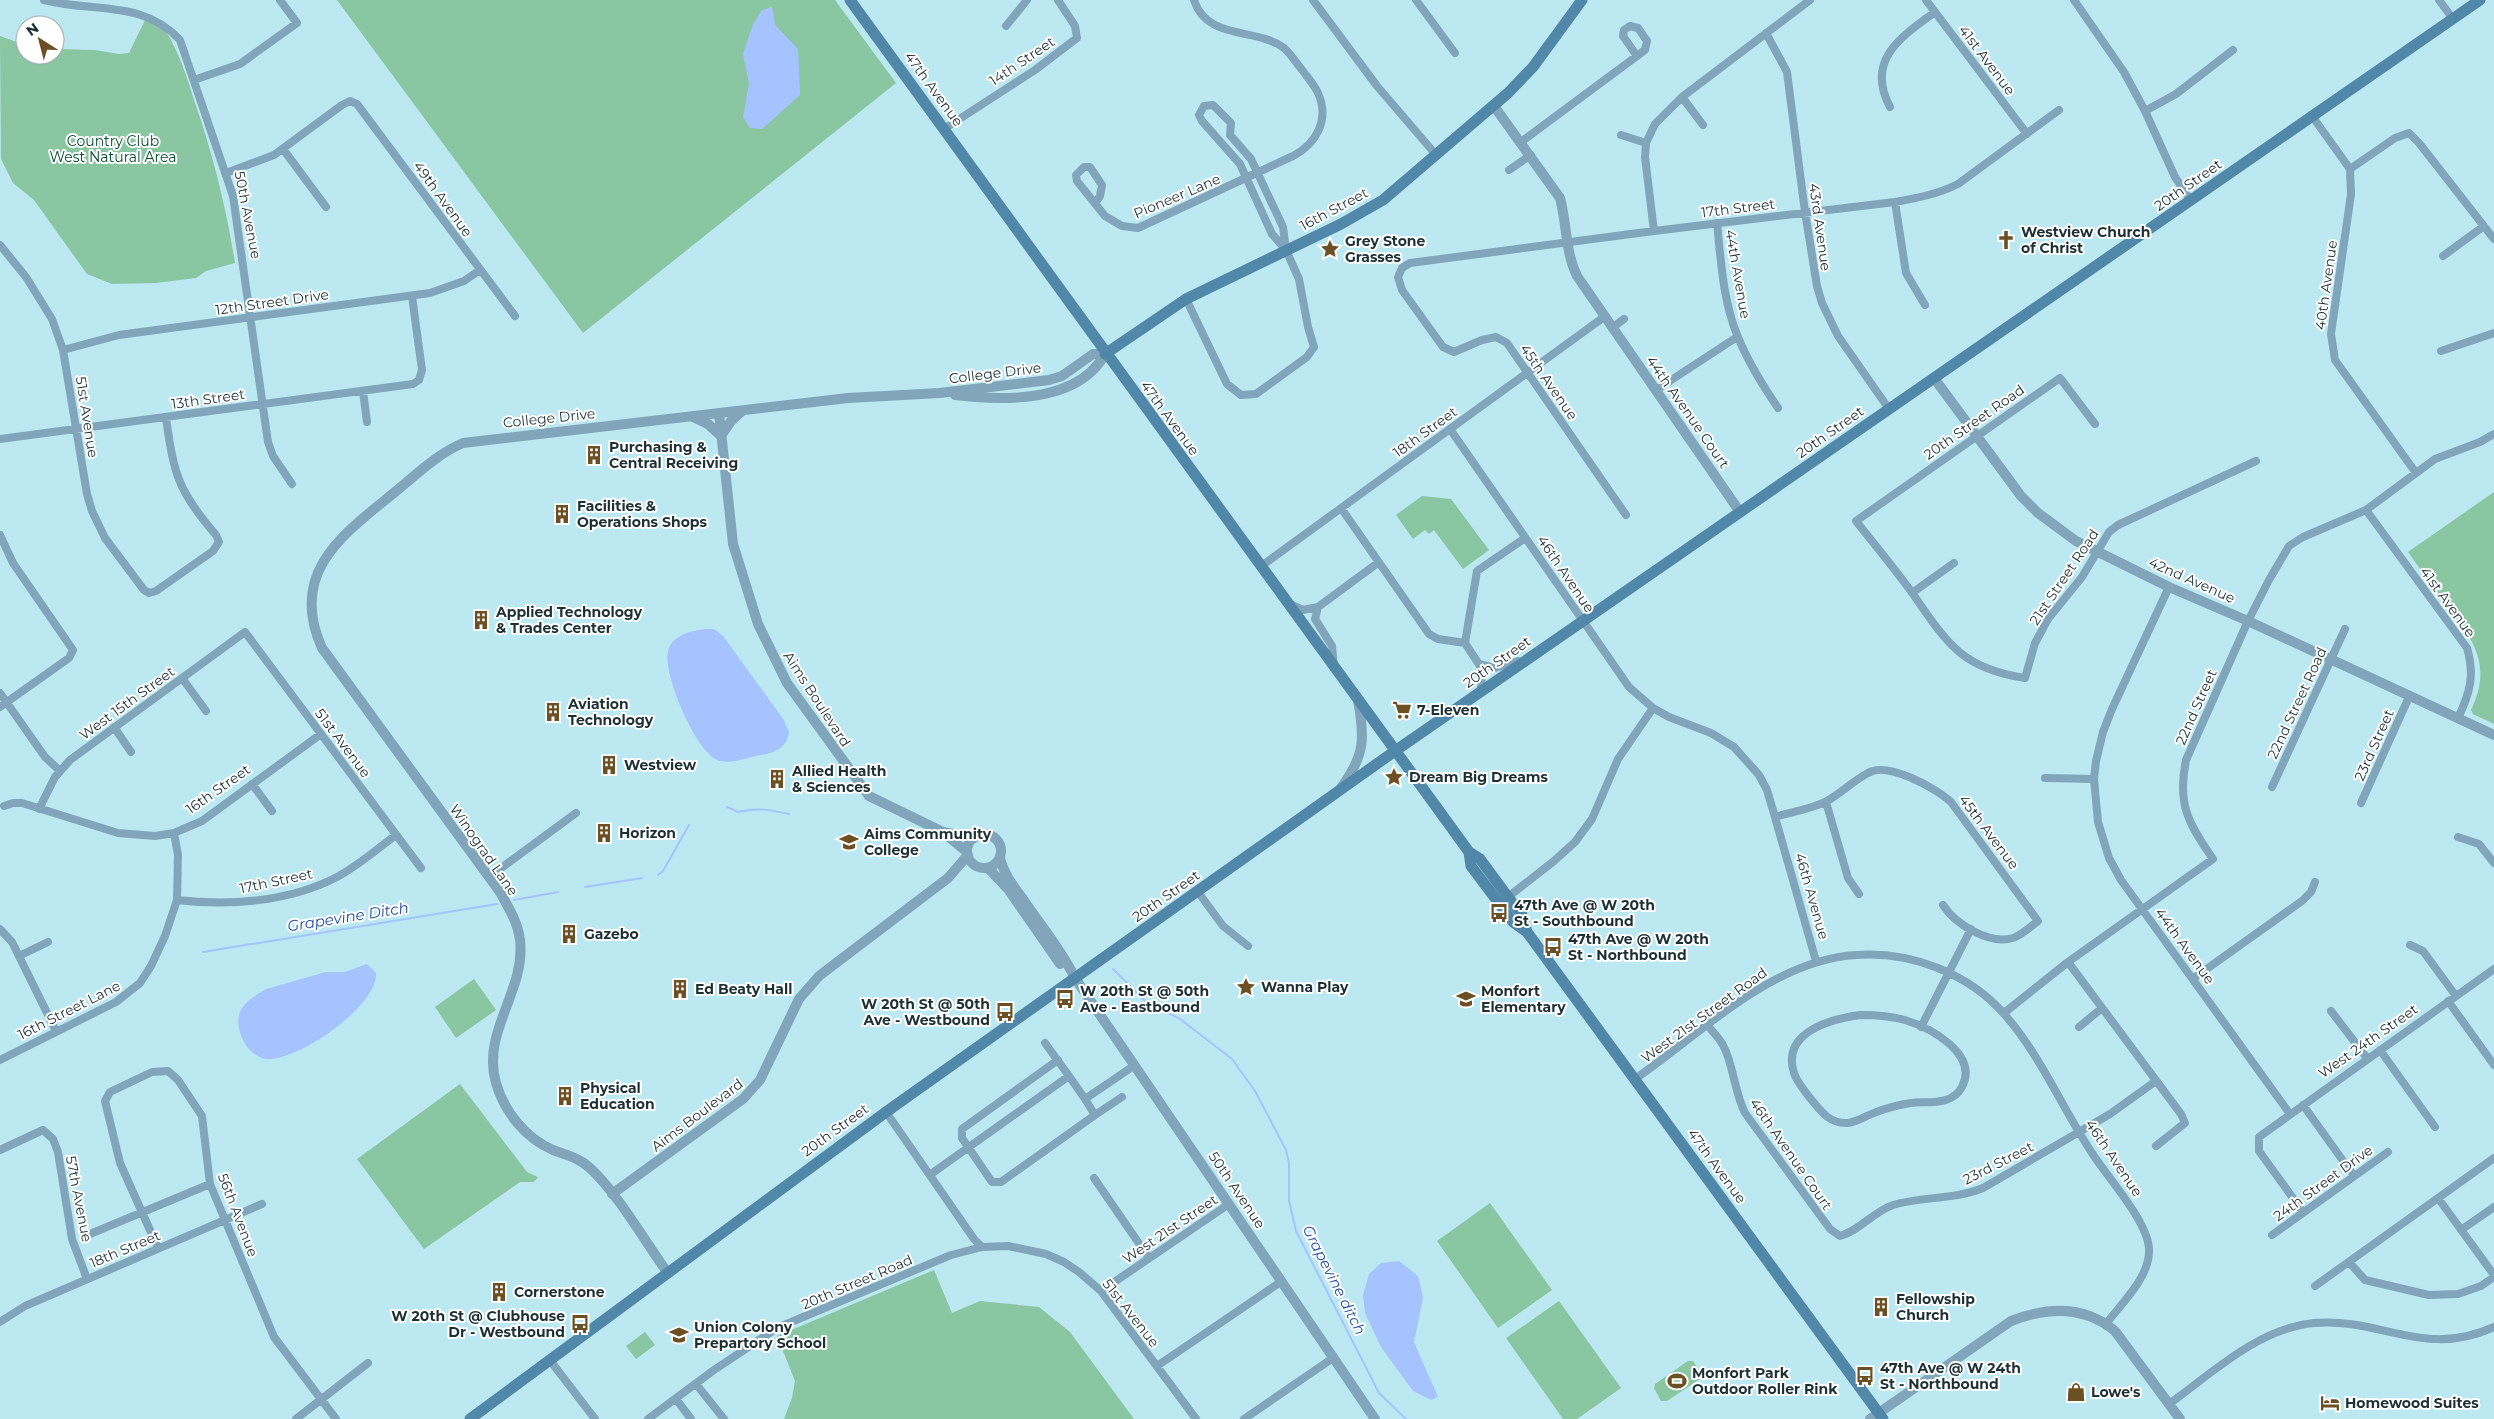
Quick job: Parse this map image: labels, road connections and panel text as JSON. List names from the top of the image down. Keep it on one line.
{"streets":{"main road":["47th Avenue","20th Street","16th Street"],"street":["41st Avenue","14th Street","Pioneer Lane","49th Avenue","17th Street","50th Avenue","43rd Avenue","44th Avenue","40th Avenue","12th Street Drive","College Drive","45th Avenue","13th Street","44th Avenue Court","51st Avenue","20th Street Road","18th Street","46th Avenue","21st Street Road","42nd Avenue","Aims Boulevard","West 15th Street","22nd Street Road","22nd Street","23rd Street","Winograd Lane","16th Street Lane","West 21st Street Road","West 24th Street","46th Avenue Court","24th Street Drive","57th Avenue","56th Avenue","West 21st Street"]},"crossings":[["41st Avenue","17th Street"],["41st Avenue","42nd Avenue"],["41st Avenue","22nd Street"],["14th Street","47th Avenue"],["47th Avenue","20th Street"],["47th Avenue","16th Street"],["47th Avenue","College Drive"],["47th Avenue","18th Street"],["47th Avenue","West 21st Street Road"],["20th Street","50th Avenue"],["20th Street","43rd Avenue"],["20th Street","44th Avenue Court"],["20th Street","46th Avenue"],["20th Street","42nd Avenue"],["20th Street","Winograd Lane"],["49th Avenue","12th Street Drive"],["17th Street","43rd Avenue"],["17th Street","44th Avenue"],["17th Street","45th Avenue"],["17th Street","44th Avenue Court"],["17th Street","51st Avenue"],["17th Street","16th Street Lane"],["16th Street","College Drive"],["16th Street","44th Avenue Court"],["16th Street","51st Avenue"],["16th Street","West 15th Street"],["16th Street","16th Street Lane"],["50th Avenue","12th Street Drive"],["50th Avenue","13th Street"],["50th Avenue","Aims Boulevard"],["50th Avenue","West 21st Street"],["44th Avenue","42nd Avenue"],["44th Avenue","22nd Street"],["44th Avenue","West 24th Street"],["40th Avenue","22nd Street"],["12th Street Drive","13th Street"],["12th Street Drive","51st Avenue"],["College Drive","Aims Boulevard"],["College Drive","Winograd Lane"],["45th Avenue","18th Street"],["13th Street","51st Avenue"],["44th Avenue Court","18th Street"],["51st Avenue","20th Street Road"],["51st Avenue","West 15th Street"],["51st Avenue","West 21st Street"],["20th Street Road","21st Street Road"],["20th Street Road","42nd Avenue"],["18th Street","46th Avenue"],["18th Street","57th Avenue"],["18th Street","56th Avenue"],["46th Avenue","22nd Street"],["46th Avenue","23rd Street"],["46th Avenue","West 21st Street Road"],["21st Street Road","42nd Avenue"],["42nd Avenue","22nd Street Road"],["42nd Avenue","22nd Street"],["42nd Avenue","23rd Street"],["Aims Boulevard","Winograd Lane"],["23rd Street","46th Avenue Court"],["West 21st Street Road","46th Avenue Court"],["West 24th Street","24th Street Drive"]],"water":["Grapevine Ditch","Grapevine ditch"],"parks":["Country Club West Natural Area"],"places":{"church":["Westview Church of Christ"],"place":["Grey Stone Grasses","Dream Big Dreams","Wanna Play"],"building":["Purchasing & Central Receiving","Facilities & Operations Shops","Applied Technology & Trades Center","Aviation Technology","Westview","Allied Health & Sciences","Horizon","Gazebo","Ed Beaty Hall","Physical Education","Cornerstone","Fellowship Church"],"supermarket":["7-Eleven"],"school or university":["Aims Community College","Monfort Elementary","Union Colony Prepartory School"],"bus stop":["47th Ave @ W 20th St - Southbound","47th Ave @ W 20th St - Northbound","W 20th St @ 50th Ave - Eastbound","W 20th St @ 50th Ave - Westbound","W 20th St @ Clubhouse Dr - Westbound","47th Ave @ W 24th St - Northbound"],"sports":["Monfort Park Outdoor Roller Rink"],"shop":["Lowe's"],"hotel":["Homewood Suites"]},"north":"top left"}
